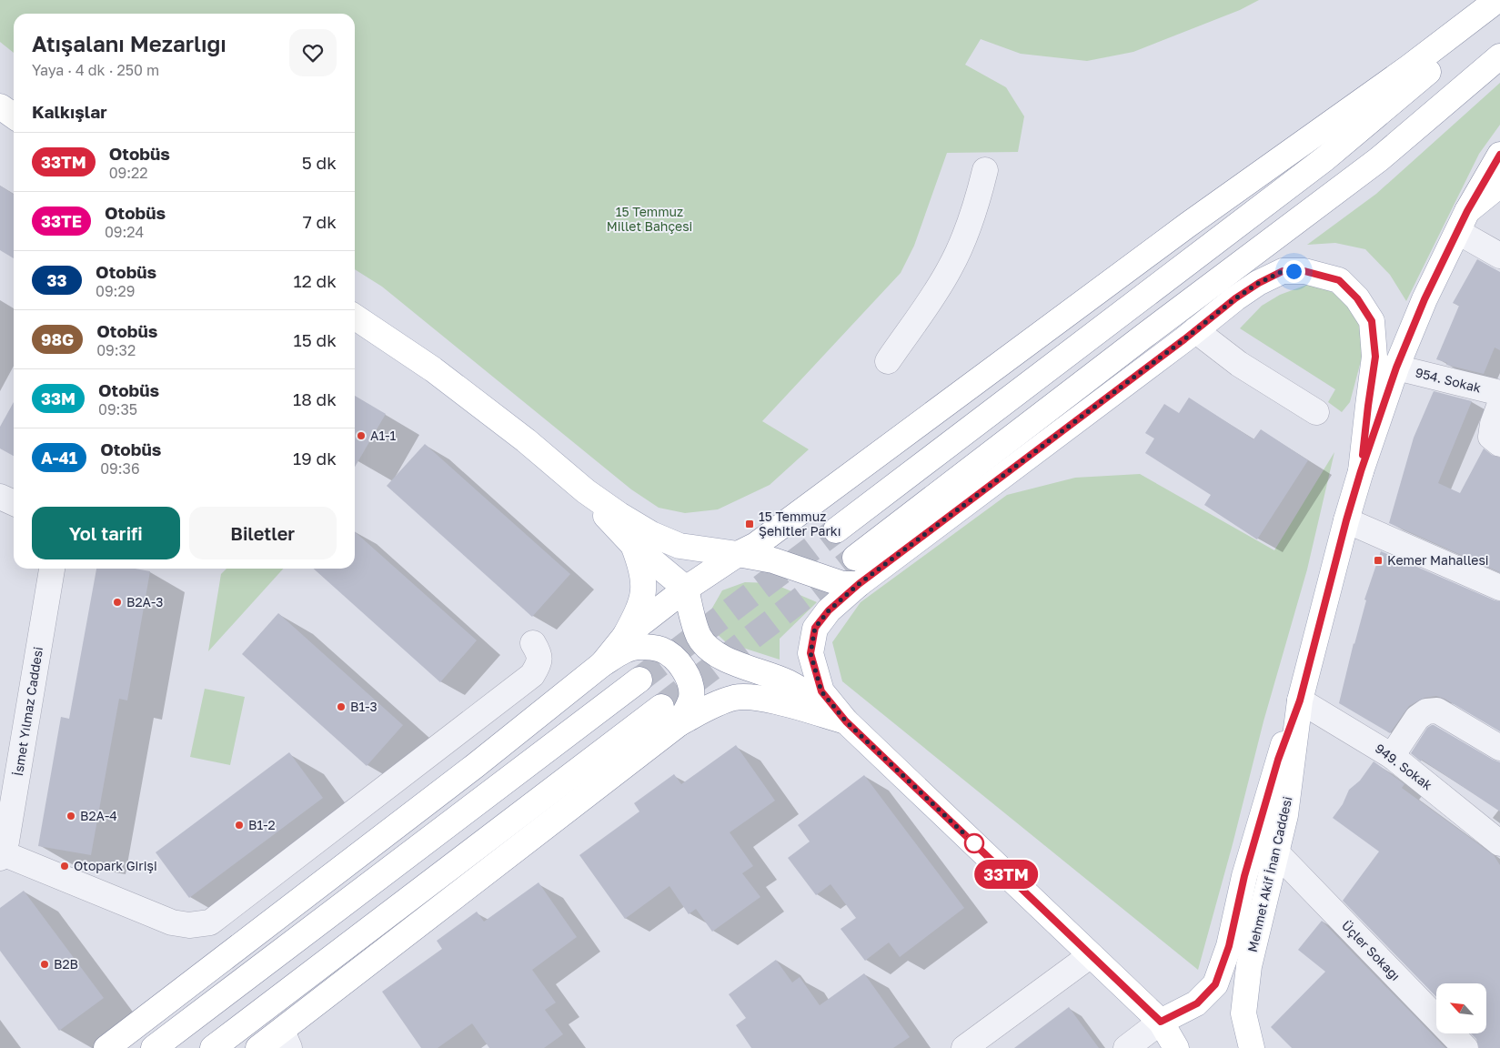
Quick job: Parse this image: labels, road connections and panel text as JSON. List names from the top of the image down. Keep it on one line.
{"streets":{"main road":["Mehmet Akif İnan Caddesi"],"street":["954. Sokak","İsmet Yılmaz Caddesi","949. Sokak","Üçler Sokağı"]},"crossings":[["954. Sokak","Mehmet Akif İnan Caddesi"],["949. Sokak","Mehmet Akif İnan Caddesi"],["Mehmet Akif İnan Caddesi","Üçler Sokağı"]],"parks":["15 Temmuz Millet Bahçesi"],"places":{"other":["A1-1","B2A-3","B1-3","B2A-4","B1-2","Otopark Girişi","B2B"],"transit":["15 Temmuz Şehitler Parkı","Kemer Mahallesi"]},"lines":["bus line 33TM"],"north":"top left","page":{"on_map":"33TM","heading":[["Atışalanı Mezarlığı","Yaya · 4 dk · 250 m"],"Kalkışlar"],"list":[{"mark":"33TM","name":"Otobüs","note":"09:22","value":"5 dk"},{"mark":"33TE","name":"Otobüs","note":"09:24","value":"7 dk"},{"mark":"33","name":"Otobüs","note":"09:29","value":"12 dk"},{"mark":"98G","name":"Otobüs","note":"09:32","value":"15 dk"},{"mark":"33M","name":"Otobüs","note":"09:35","value":"18 dk"},{"mark":"A-41","name":"Otobüs","note":"09:36","value":"19 dk"}],"buttons":["Yol tarifi","Biletler"]}}
